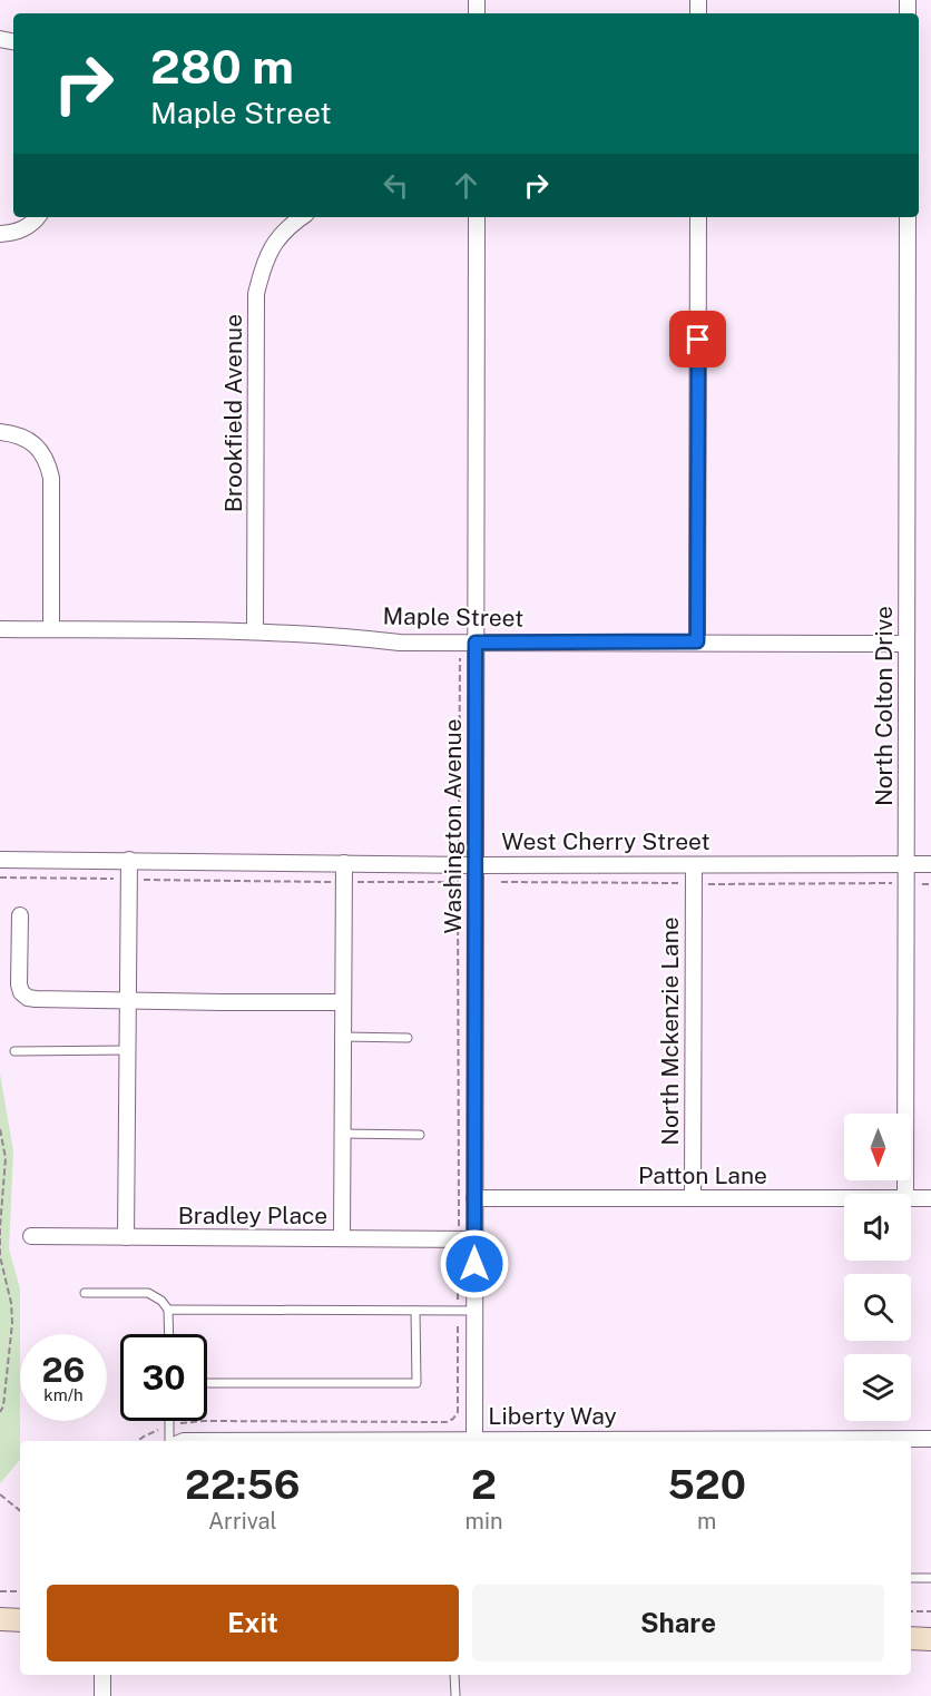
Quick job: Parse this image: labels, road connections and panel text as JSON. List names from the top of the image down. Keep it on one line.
{"streets":{"street":["Brookfield Avenue","Maple Street","North Colton Drive","Washington Avenue","West Cherry Street","North Mckenzie Lane","Patton Lane","Bradley Place","Liberty Way"]},"crossings":[["Brookfield Avenue","Maple Street"],["Maple Street","North Colton Drive"],["Maple Street","Washington Avenue"],["North Colton Drive","West Cherry Street"],["Washington Avenue","West Cherry Street"],["Washington Avenue","Patton Lane"],["Washington Avenue","Bradley Place"],["West Cherry Street","North Mckenzie Lane"],["North Mckenzie Lane","Patton Lane"]],"north":"bottom","page":{"turn":["280 m","Maple Street"],"speed":"26 km/h","limit":"30","eta":["22:56","Arrival","2","min","520","m"],"buttons":["Exit","Share"]}}
